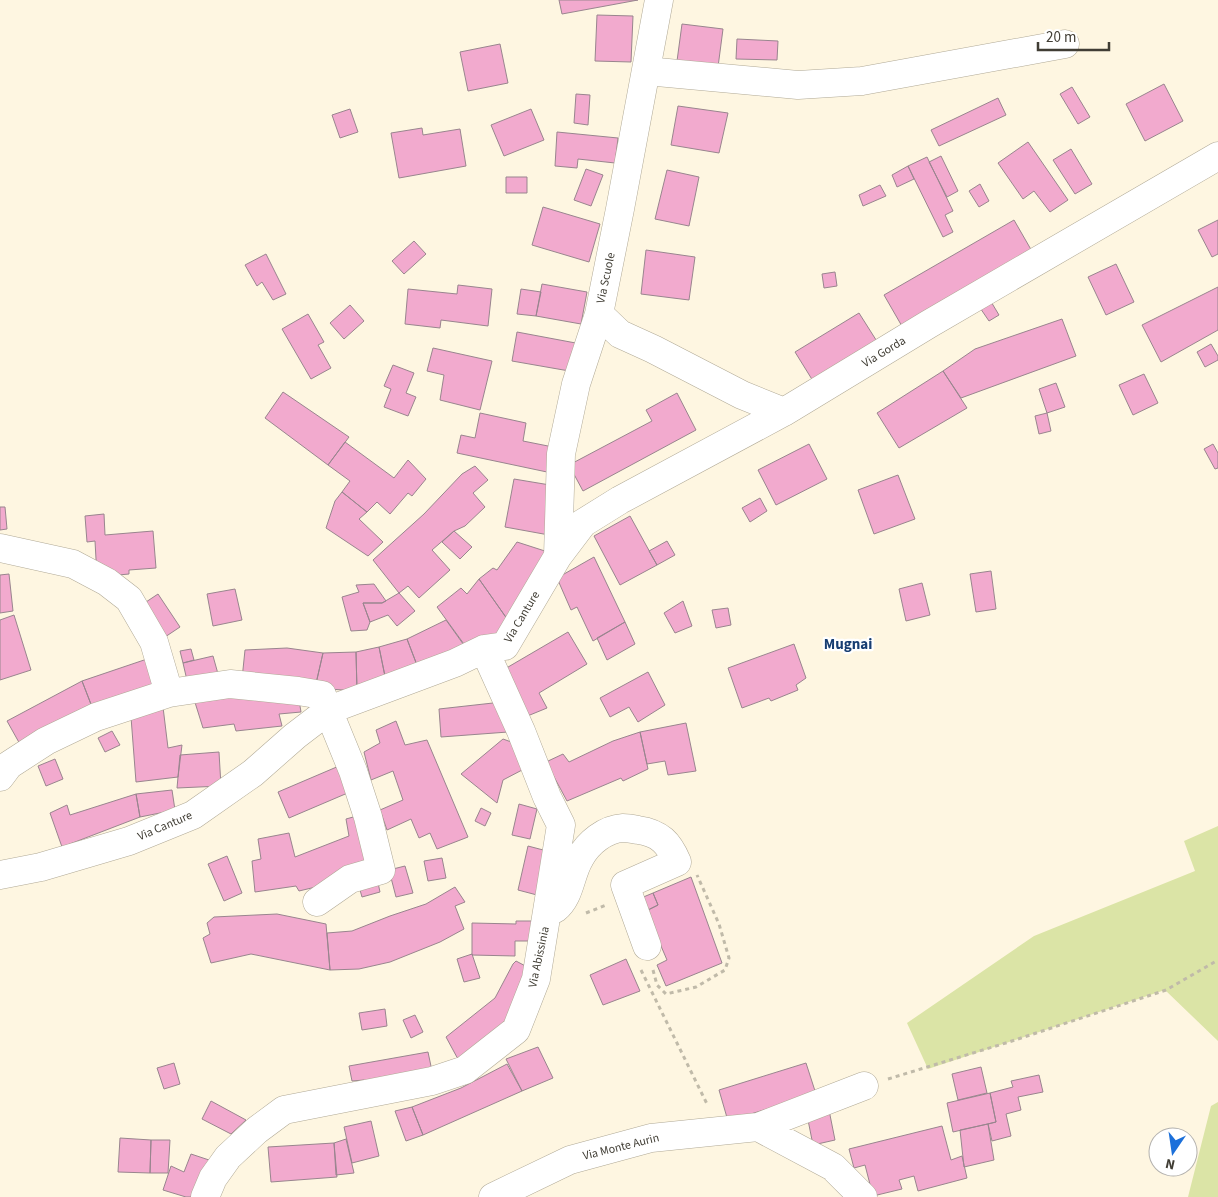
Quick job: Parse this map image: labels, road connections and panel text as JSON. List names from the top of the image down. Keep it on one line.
{"streets":{"street":["Via Scuole","Via Gorda","Via Canture","Via Abissinia","Via Monte Aurin"]},"crossings":[["Via Scuole","Via Gorda"],["Via Scuole","Via Canture"],["Via Gorda","Via Canture"],["Via Canture","Via Abissinia"]],"districts":["Mugnai"],"scale_bar":"20 m","north":"bottom"}
